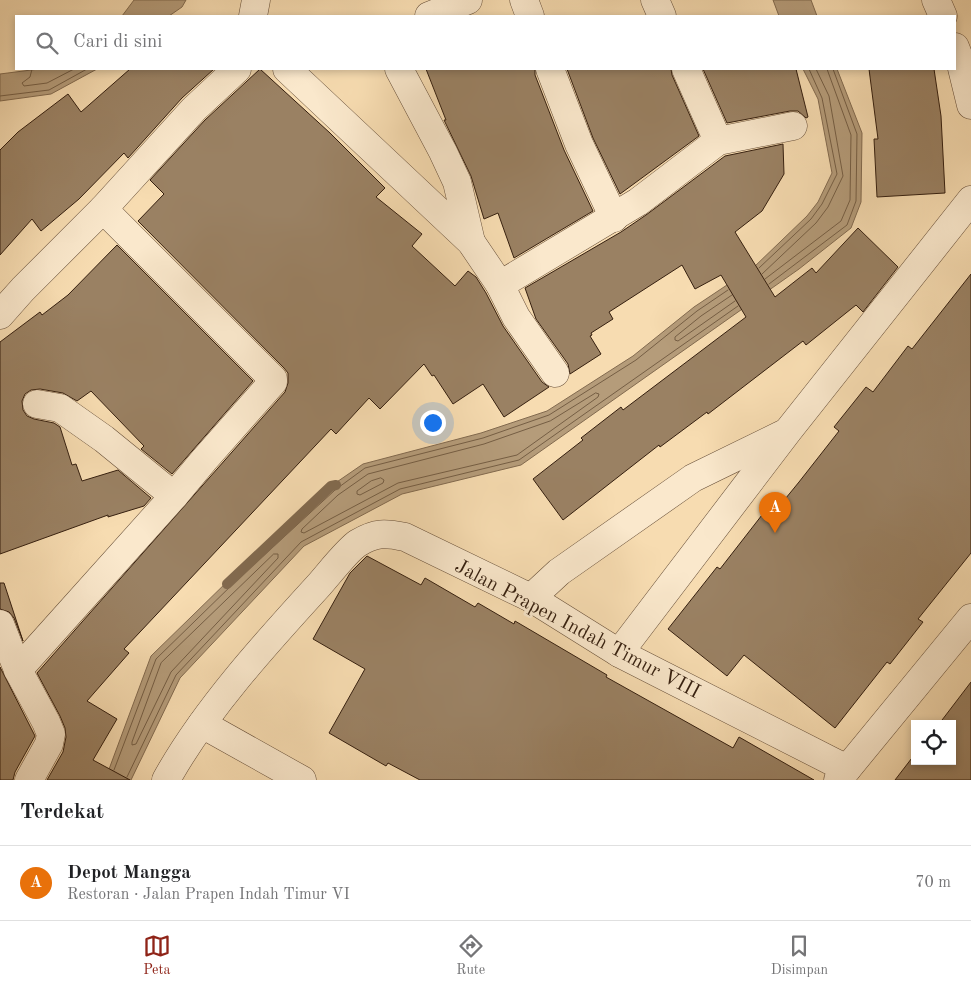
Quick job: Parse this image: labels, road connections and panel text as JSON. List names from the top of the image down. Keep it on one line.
{"streets":{"street":["Jalan Prapen Indah Timur VIII"]},"page":{"search":"Cari di sini","pins":"A","heading":"Terdekat","list":[{"mark":"A","name":"Depot Mangga","note":"Restoran · Jalan Prapen Indah Timur VI","value":"70 m"}],"nav":["Peta","Rute","Disimpan"]}}
